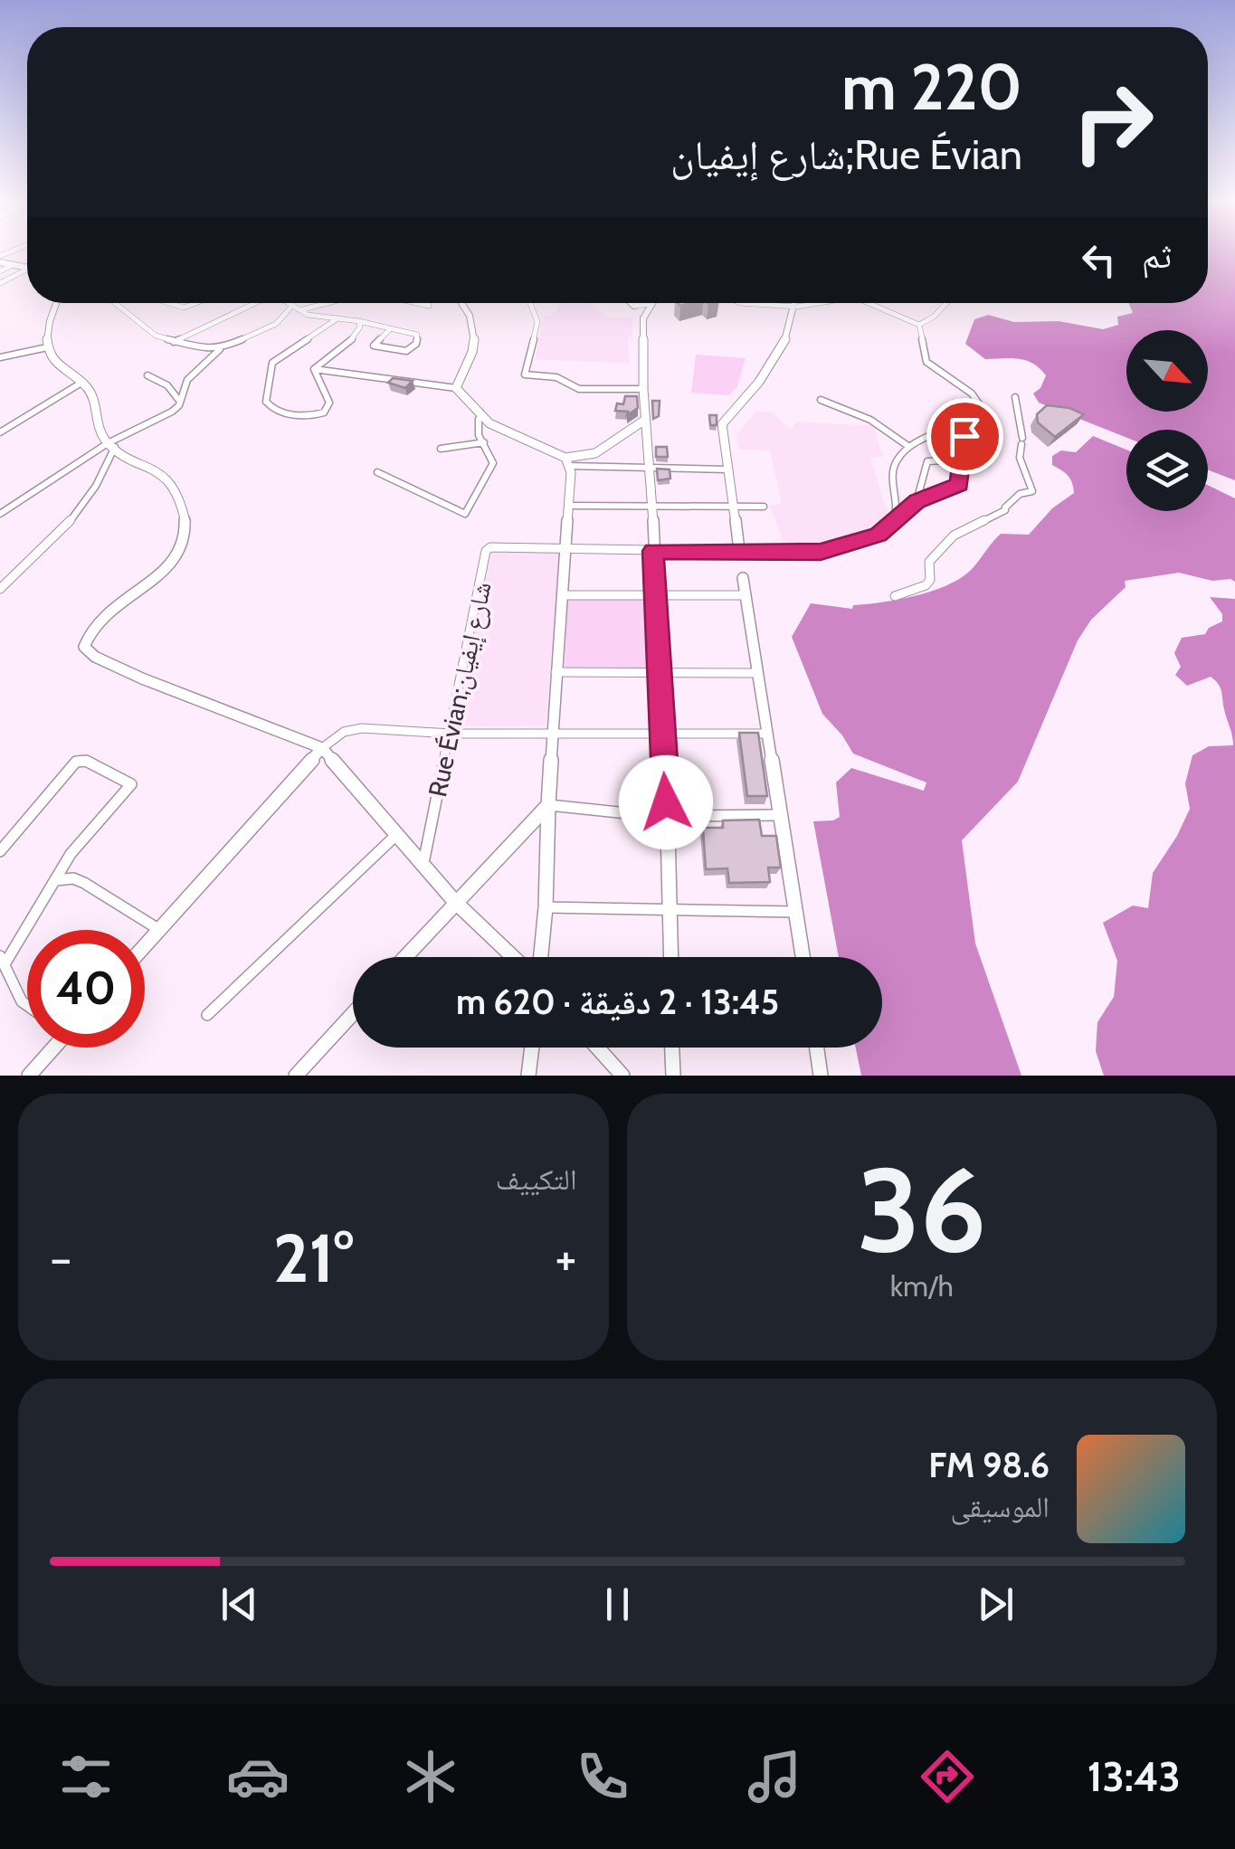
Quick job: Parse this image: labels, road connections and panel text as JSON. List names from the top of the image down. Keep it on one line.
{"streets":{"street":["Rue Évian;شارع إيفيان"]},"north":"bottom right","page":{"turn":["220 m","Rue Évian;شارع إيفيان"],"then":"ثم","limit":"40","trip":"13:45 · 2 دقيقة · 620 m","tile":[["36","km/h"],"التكييف"],"heat":["−","21°","+"],"song":["98.6 FM","الموسيقى"],"tabs":"13:43"}}
